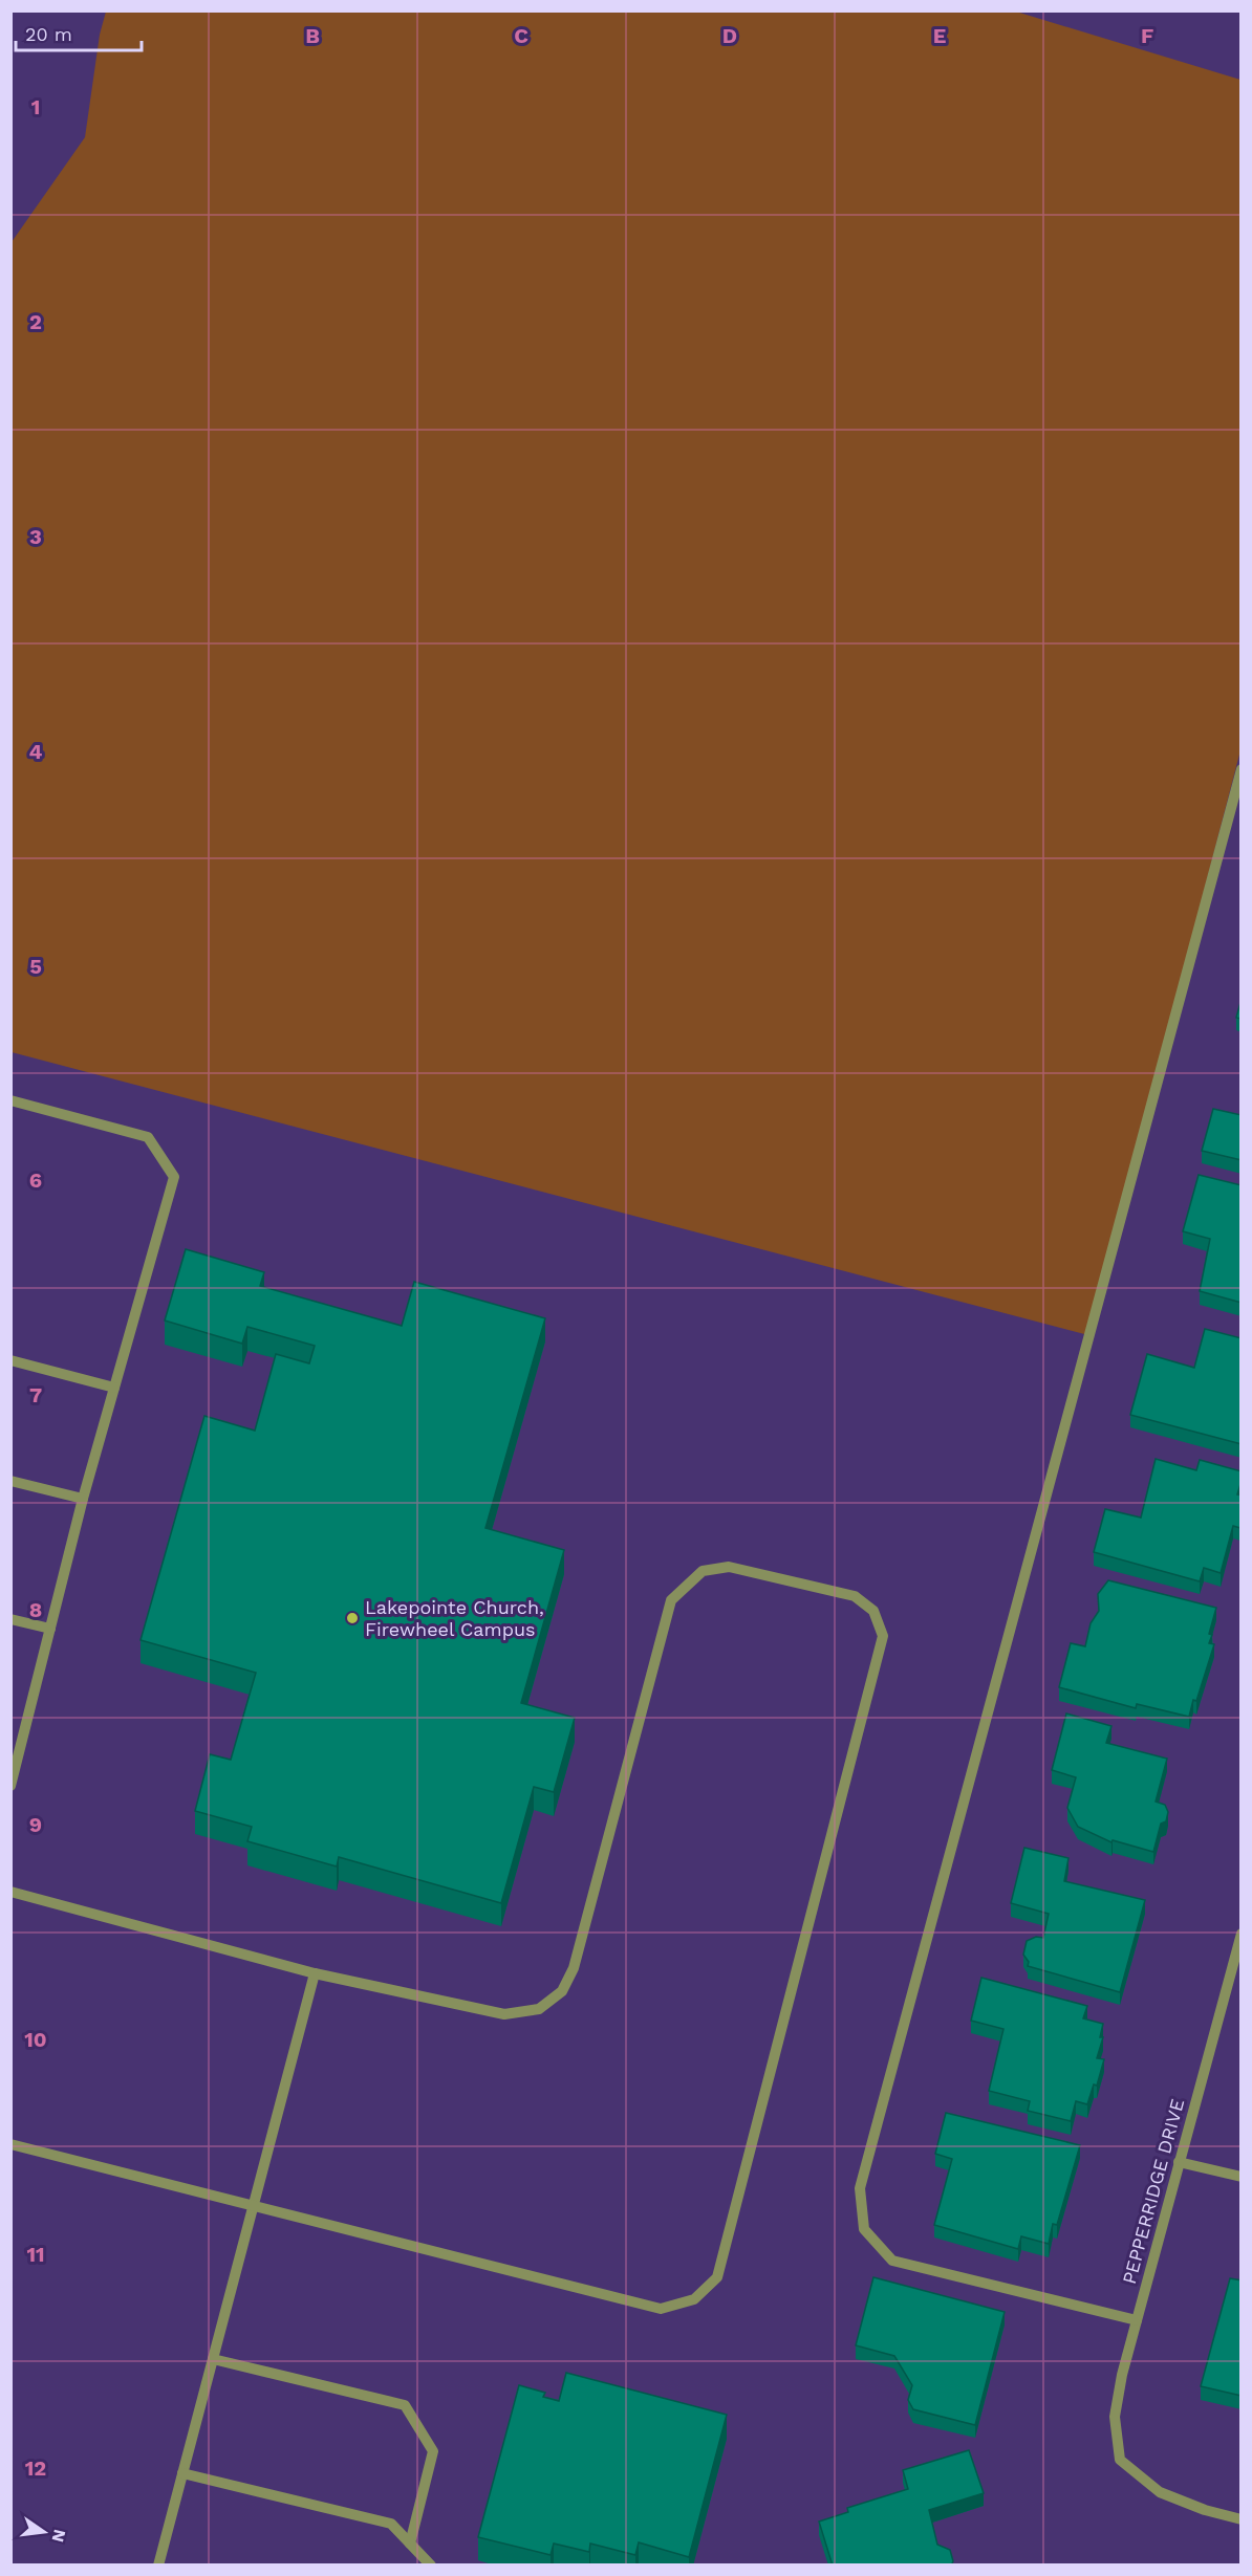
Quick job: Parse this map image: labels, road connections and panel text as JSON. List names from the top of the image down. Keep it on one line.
{"streets":{"street":["PEPPERRIDGE DRIVE"]},"places":["Lakepointe Church, Firewheel Campus"],"scale_bar":"20 m","north":"right","grid":{"columns":["B","C","D","E","F"],"rows":["1","2","3","4","5","6","7","8","9","10","11","12"]}}
